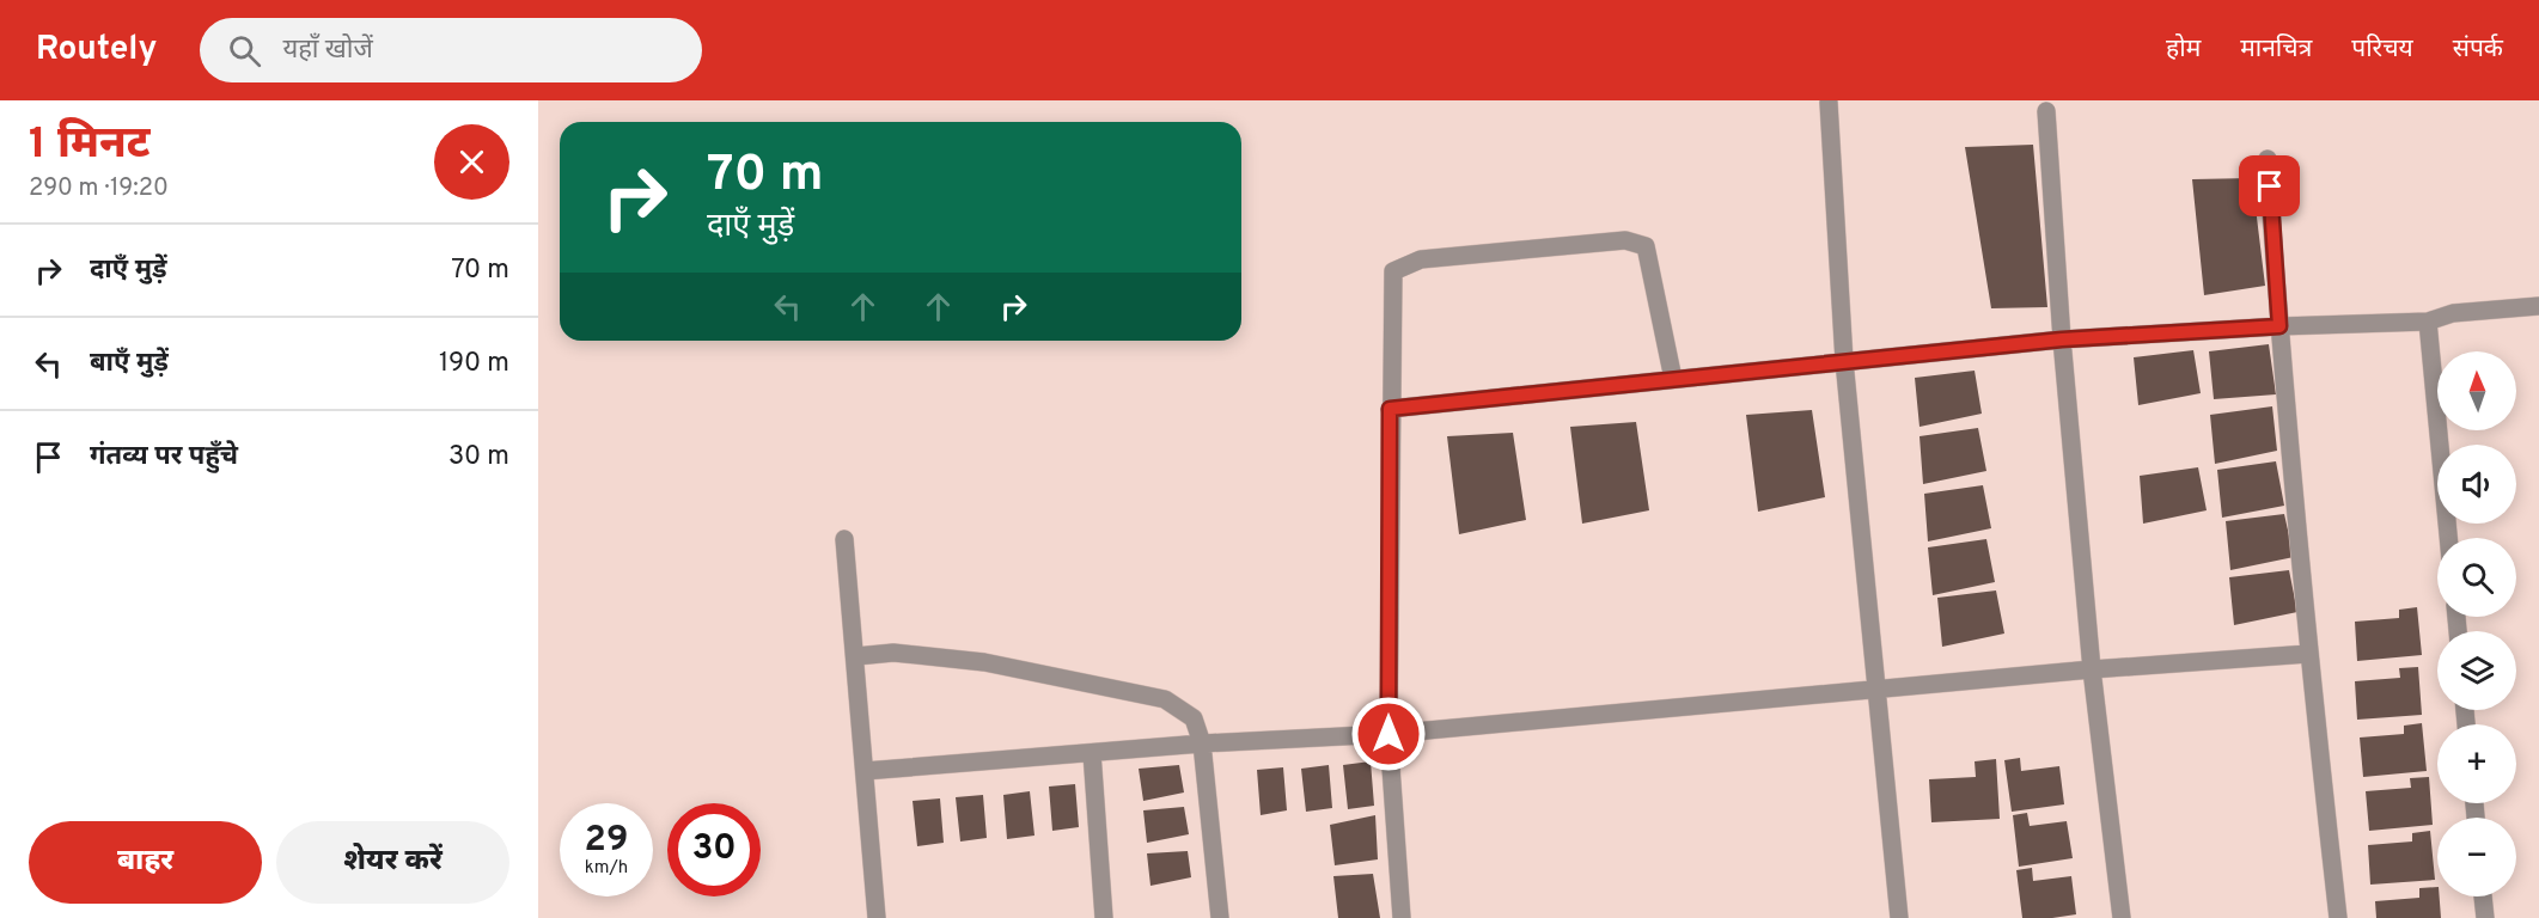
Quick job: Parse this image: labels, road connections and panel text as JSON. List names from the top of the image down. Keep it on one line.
{"north":"top","page":{"header":"Routely","search":"यहाँ खोजें","nav":["होम","मानचित्र","परिचय","संपर्क"],"heading":["1 मिनट","290 m · 19:20"],"turn":["70 m","दाएँ मुड़ें"],"list":[{"name":"दाएँ मुड़ें","value":"70 m"},{"name":"बाएँ मुड़ें","value":"190 m"},{"name":"गंतव्य पर पहुँचे","value":"30 m"}],"map_buttons":["+","−"],"speed":"29 km/h","limit":"30","buttons":["बाहर","शेयर करें"]}}
